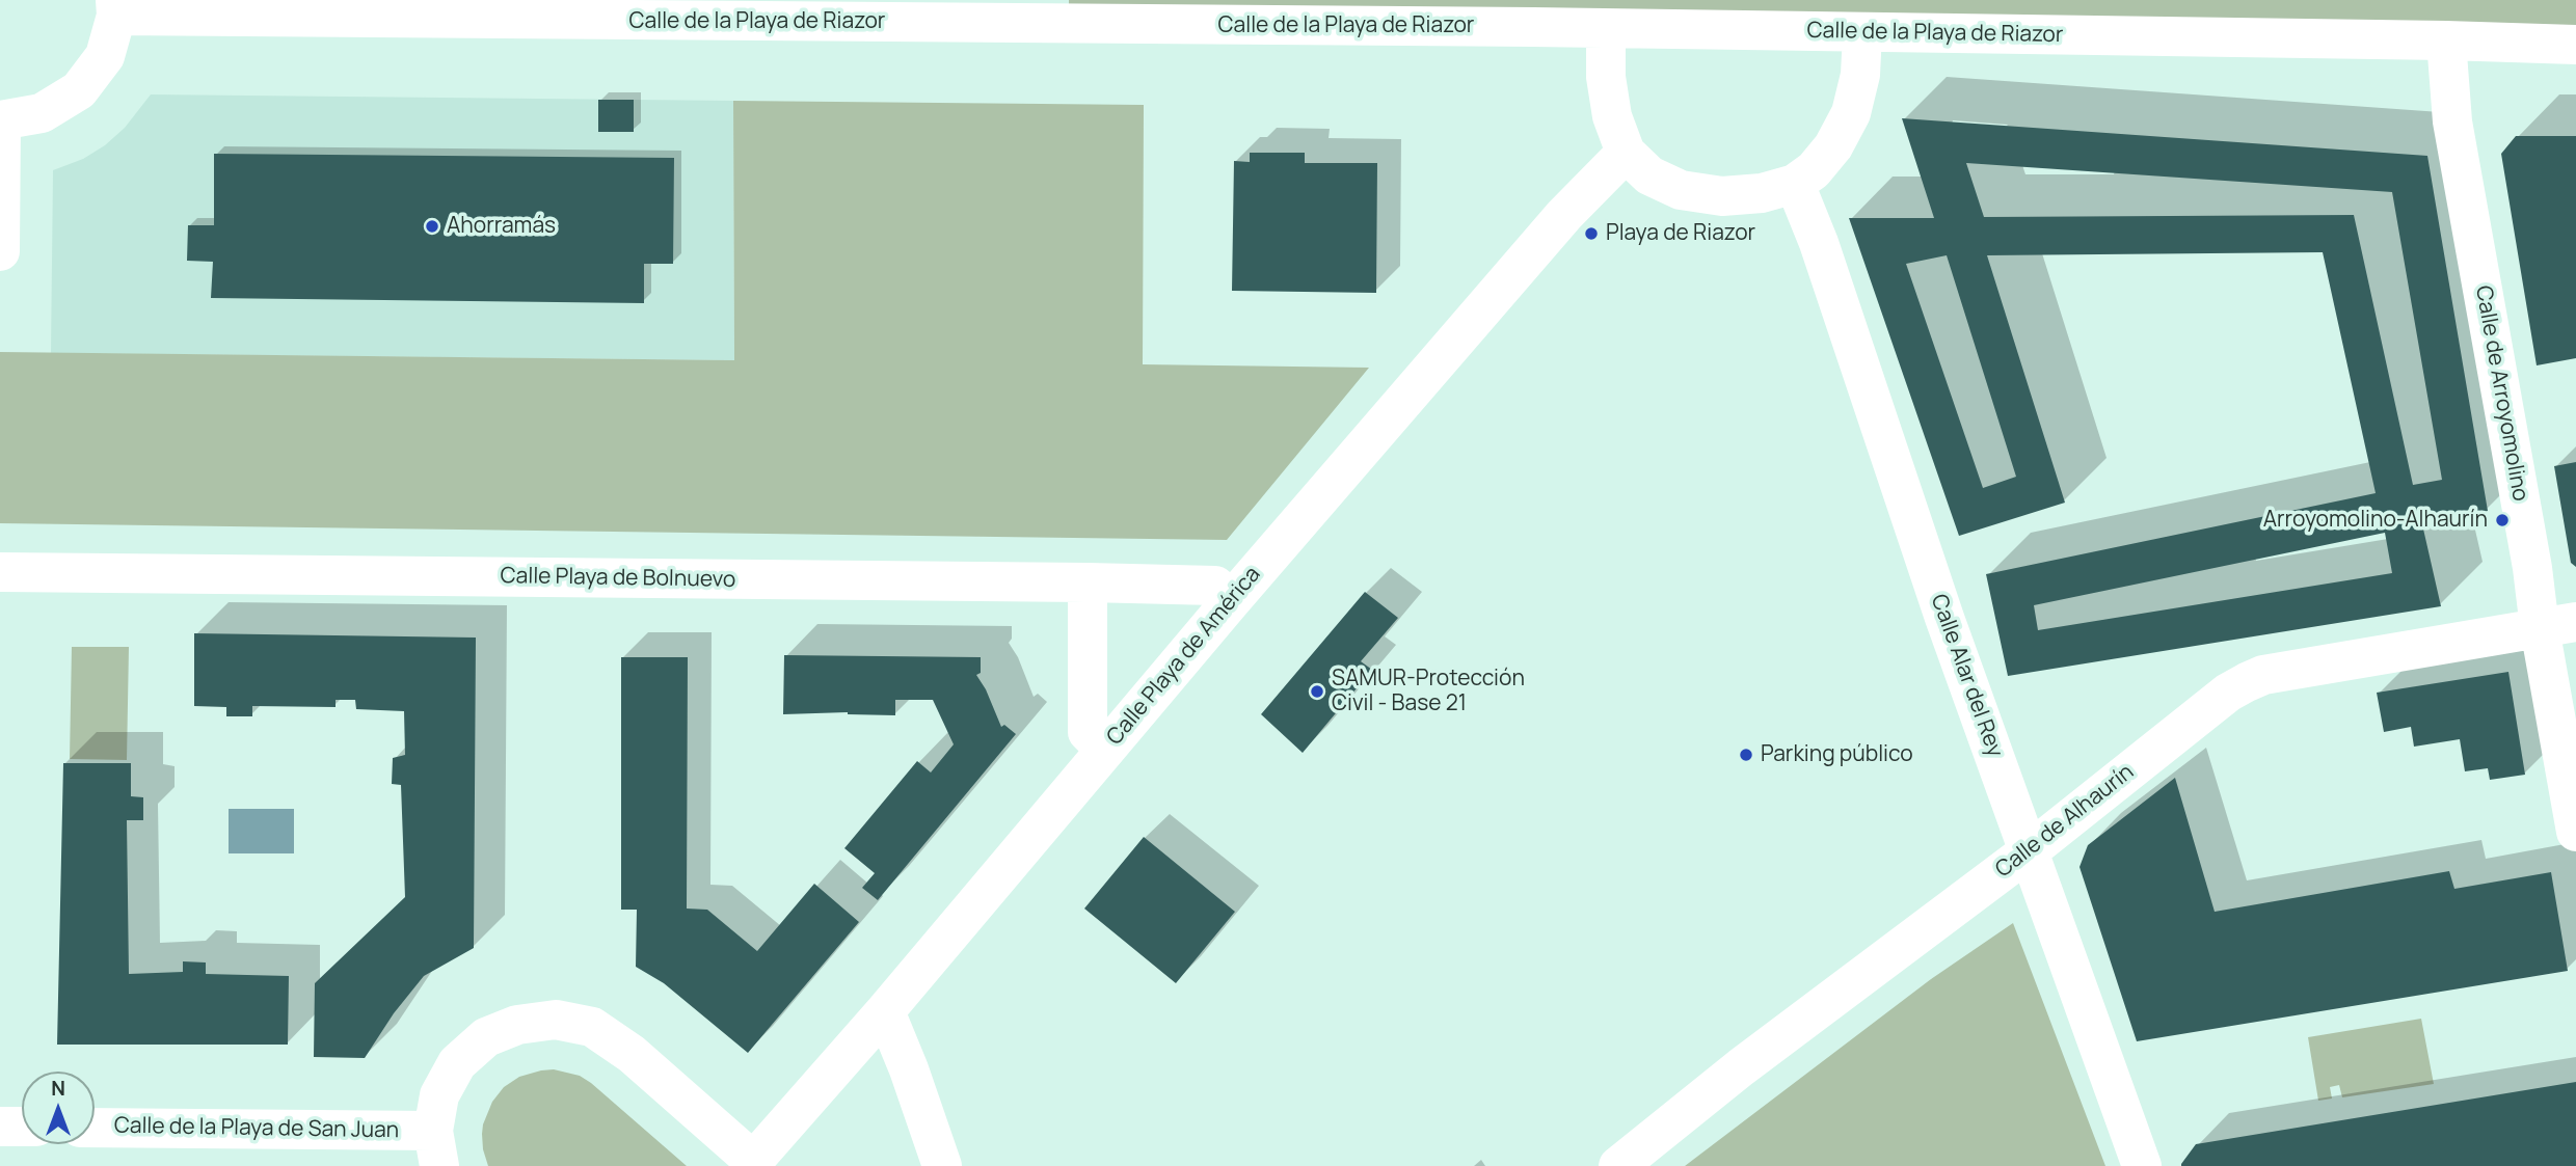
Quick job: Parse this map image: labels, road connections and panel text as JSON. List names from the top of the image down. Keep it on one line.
{"streets":{"street":["Calle de la Playa de Riazor","Calle de Arroyomolino","Calle Playa de Bolnuevo","Calle Playa de América","Calle Alar del Rey","Calle de Alhaurín","Calle de la Playa de San Juan"]},"crossings":[["Calle de la Playa de Riazor","Calle de Arroyomolino"],["Calle de Arroyomolino","Calle de Alhaurín"],["Calle Playa de Bolnuevo","Calle Playa de América"],["Calle Alar del Rey","Calle de Alhaurín"]],"places":["Ahorramás","Playa de Riazor","Arroyomolino-Alhaurín","SAMUR-Protección Civil - Base 21","Parking público"],"north":"top"}
